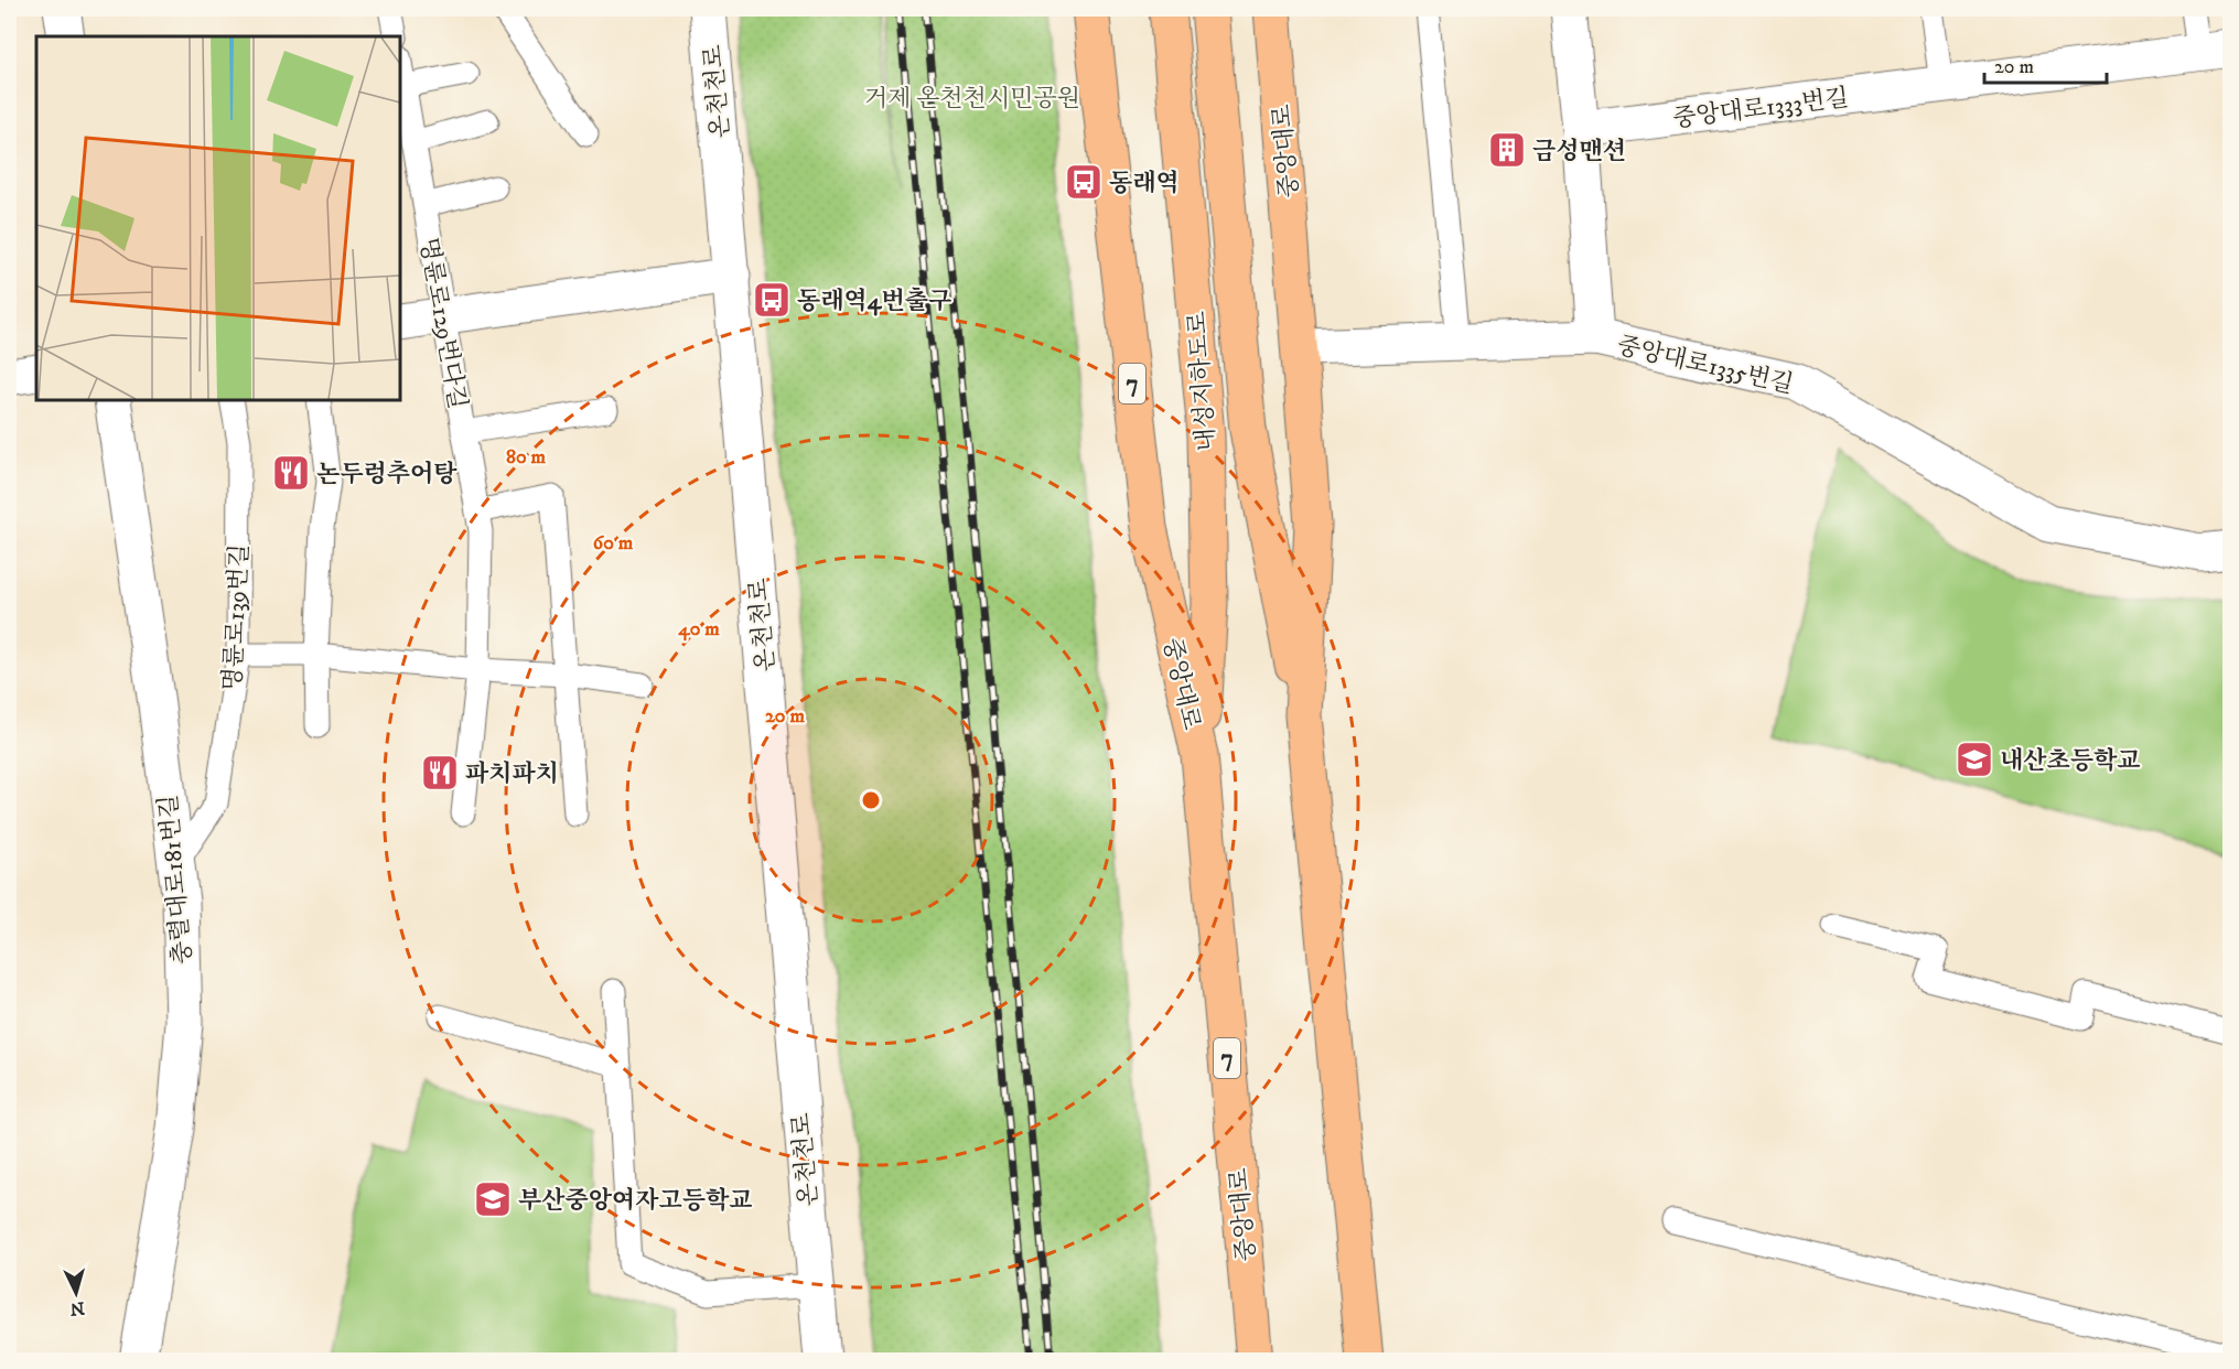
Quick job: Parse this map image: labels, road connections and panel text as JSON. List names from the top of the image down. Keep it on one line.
{"streets":{"main road":["중앙대로","내성지하도로","7"],"street":["온천천로","중앙대로1333번길","중앙대로1335번길","충렬대로181번길"],"lane":["명륜로129번다길","명륜로139번길"]},"crossings":[["중앙대로","중앙대로1335번길"],["중앙대로","내성지하도로"],["명륜로139번길","충렬대로181번길"]],"parks":["거제 온천천시민공원"],"places":{"building":["금성맨션"],"bus stop":["동래역","동래역4번출구"],"restaurant":["논두렁추어탕","파치파치"],"school or university":["내산초등학교","부산중앙여자고등학교"]},"scale_bar":"20 m","north":"bottom","rings":["80 m","60 m","40 m","20 m"]}
